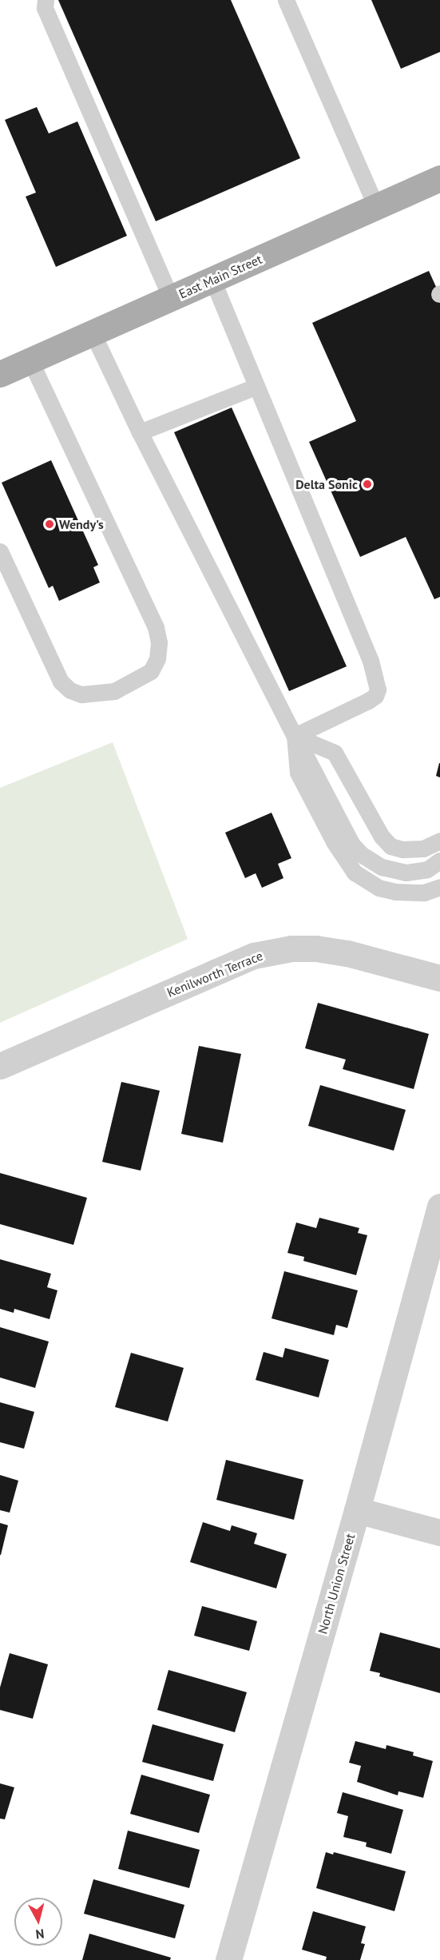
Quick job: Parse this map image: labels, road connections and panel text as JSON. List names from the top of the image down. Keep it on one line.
{"streets":{"main road":["East Main Street"],"street":["Kenilworth Terrace","North Union Street"]},"places":["Delta Sonic","Wendy's"],"north":"bottom"}
